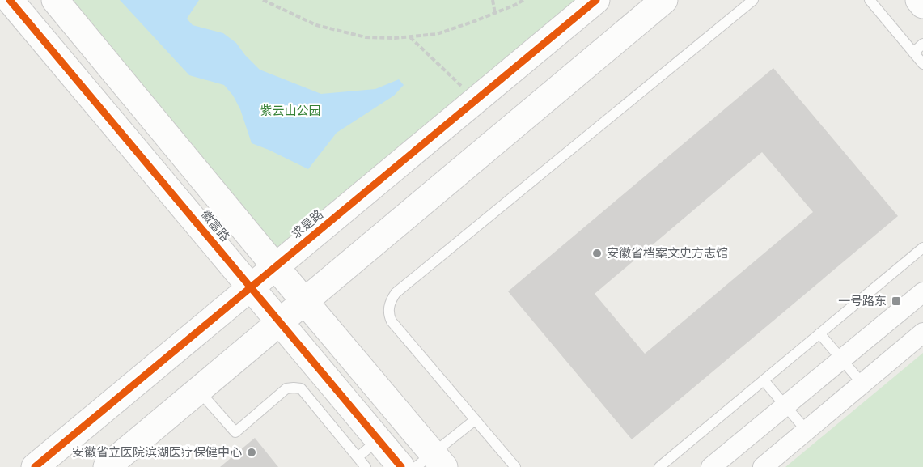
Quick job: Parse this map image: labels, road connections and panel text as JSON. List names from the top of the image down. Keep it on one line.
{"streets":{"street":["求是路","徽富路"]},"crossings":[["求是路","徽富路"]],"parks":["紫云山公园"],"places":{"other":["安徽省档案文史方志馆","安徽省立医院滨湖医疗保健中心"],"transit":["一号路东"]}}
